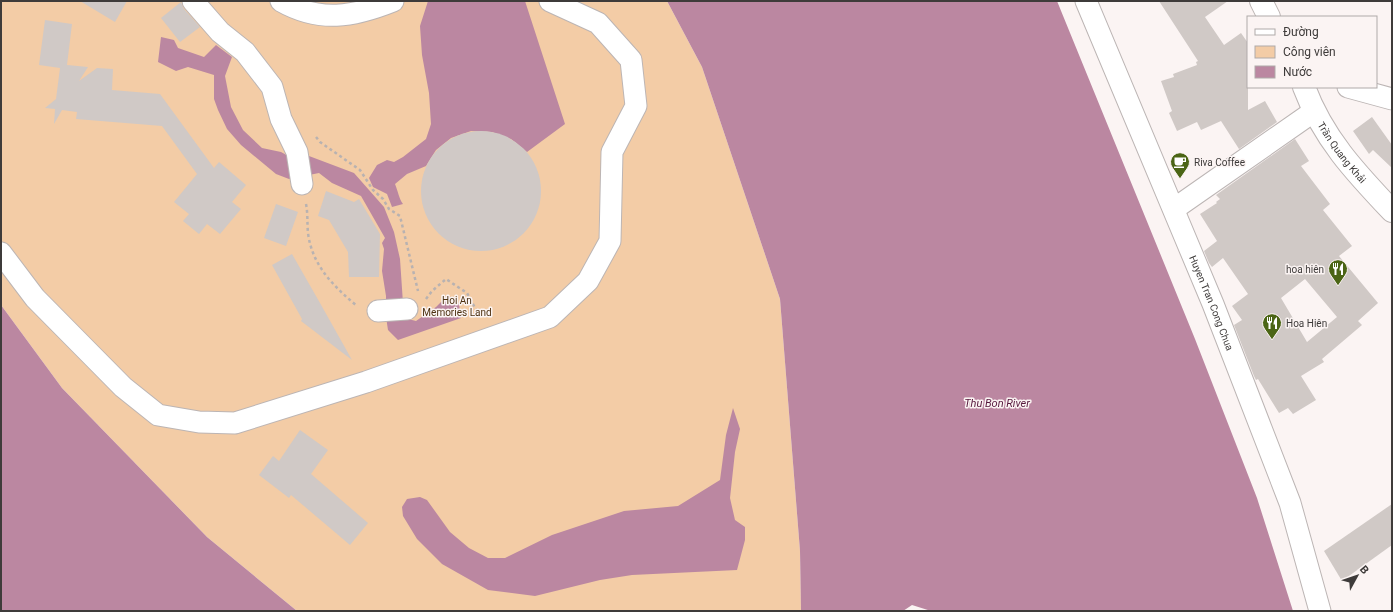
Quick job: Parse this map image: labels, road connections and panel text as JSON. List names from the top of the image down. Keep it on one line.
{"streets":{"street":["Trần Quang Khải","Huyen Tran Cong Chua"]},"water":["Thu Bon River"],"parks":["Hoi An Memories Land"],"places":{"cafe":["Riva Coffee"],"restaurant":["hoa hiên","Hoa Hiên"]},"legend":["Đường","Công viên","Nước"],"north":"top right"}
